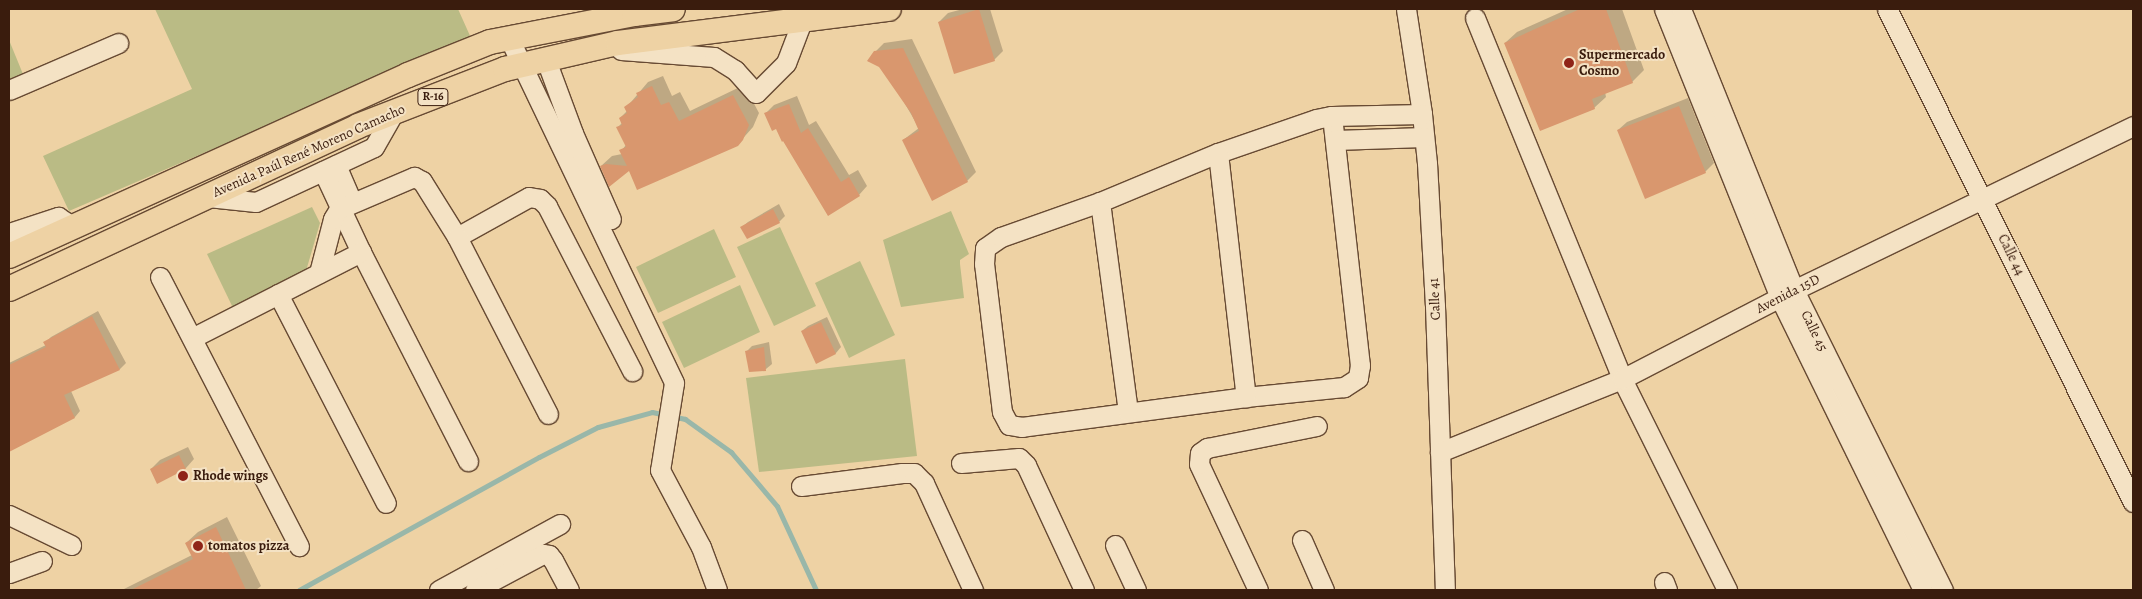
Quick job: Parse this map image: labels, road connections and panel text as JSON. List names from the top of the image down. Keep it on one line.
{"streets":{"main road":["R-16","Avenida Paúl René Moreno Camacho"],"street":["Calle 44","Avenida 15D","Calle 41","Calle 45"]},"crossings":[["Calle 44","Avenida 15D"],["Avenida 15D","Calle 41"],["Avenida 15D","Calle 45"]],"places":["Supermercado Cosmo","Rhode wings","tomatos pizza"]}
